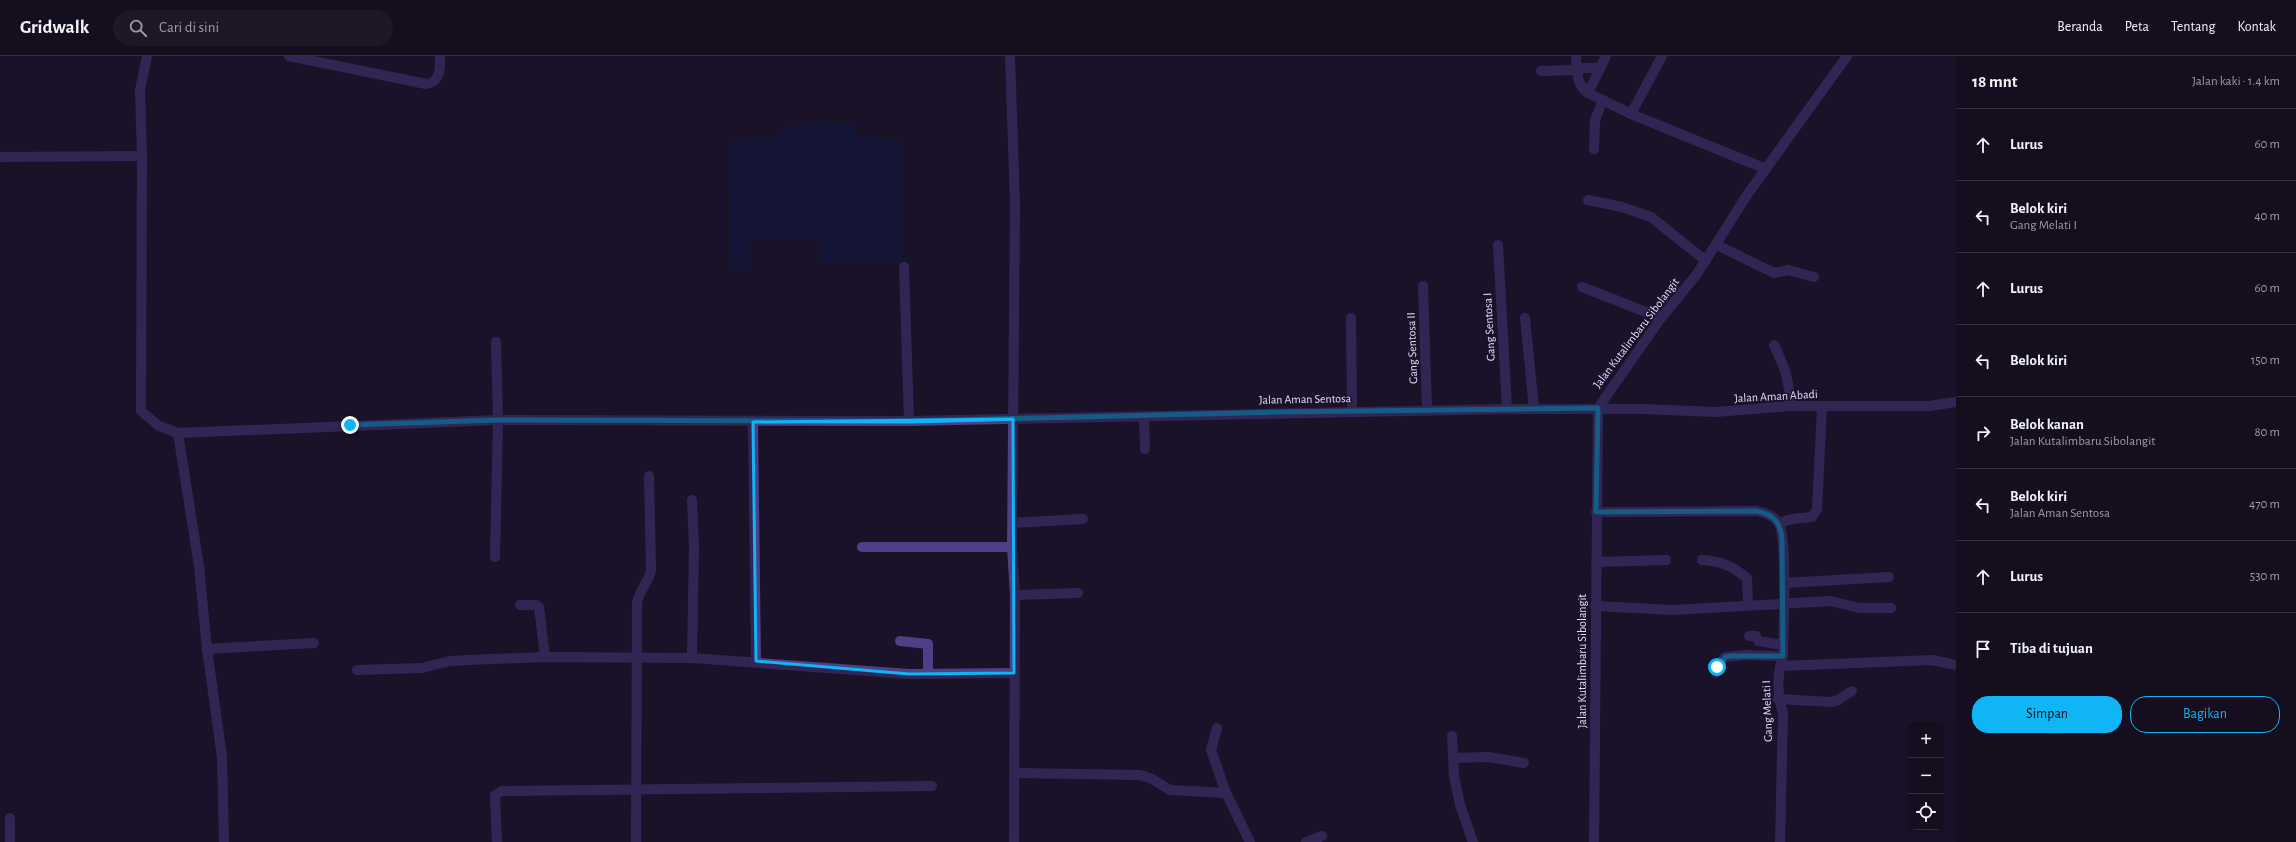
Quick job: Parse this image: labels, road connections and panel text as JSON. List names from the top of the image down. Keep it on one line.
{"streets":{"street":["Gang Sentosa I","Jalan Kutalimbaru Sibolangit","Gang Sentosa II","Jalan Aman Abadi","Jalan Aman Sentosa","Gang Melati I"]},"crossings":[["Gang Sentosa I","Jalan Aman Sentosa"],["Jalan Kutalimbaru Sibolangit","Jalan Aman Abadi"],["Jalan Kutalimbaru Sibolangit","Jalan Aman Sentosa"],["Gang Sentosa II","Jalan Aman Sentosa"],["Jalan Aman Abadi","Jalan Aman Sentosa"]],"page":{"header":"Gridwalk","search":"Cari di sini","nav":["Beranda","Peta","Tentang","Kontak"],"heading":["18 mnt","Jalan kaki · 1.4 km"],"list":[["Lurus","60 m"],["Belok kiri","Gang Melati I","40 m"],["Lurus","60 m"],["Belok kiri","150 m"],["Belok kanan","Jalan Kutalimbaru Sibolangit","80 m"],["Belok kiri","Jalan Aman Sentosa","470 m"],["Lurus","530 m"],"Tiba di tujuan"],"buttons":["Simpan","Bagikan"],"map_buttons":["+","−"]}}
